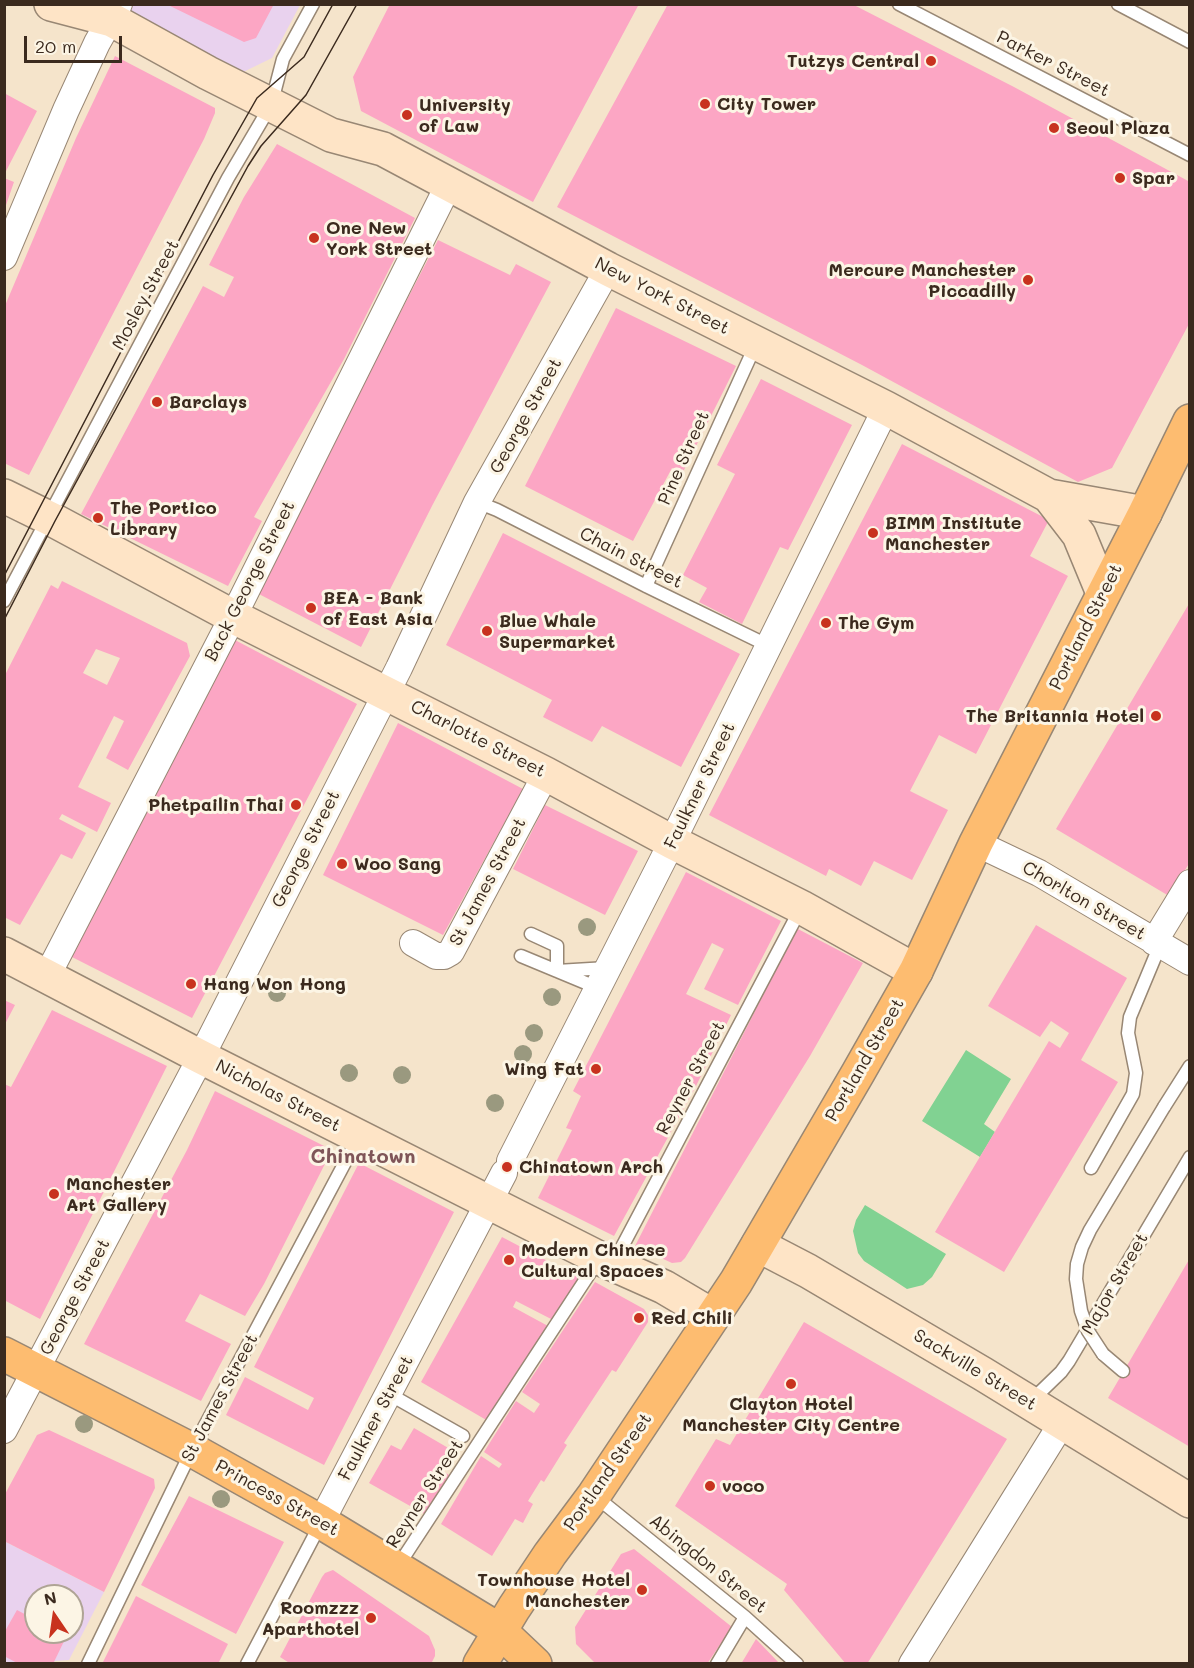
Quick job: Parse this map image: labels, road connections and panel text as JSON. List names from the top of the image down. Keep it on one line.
{"streets":{"main road":["Portland Street","Princess Street"],"street":["New York Street","George Street","Back George Street","Charlotte Street","Faulkner Street","St James Street","Chorlton Street","Nicholas Street","Sackville Street"],"lane":["Parker Street","Mosley Street","Pine Street","Chain Street","Reyner Street","Major Street","Abingdon Street"]},"crossings":[["Mosley Street","New York Street"],["Mosley Street","Charlotte Street"],["New York Street","George Street"],["New York Street","Pine Street"],["New York Street","Back George Street"],["New York Street","Portland Street"],["New York Street","Faulkner Street"],["George Street","Chain Street"],["George Street","Charlotte Street"],["George Street","Nicholas Street"],["George Street","Princess Street"],["Pine Street","Chain Street"],["Chain Street","Faulkner Street"],["Back George Street","Charlotte Street"],["Back George Street","Nicholas Street"],["Portland Street","Charlotte Street"],["Portland Street","Chorlton Street"],["Portland Street","Nicholas Street"],["Portland Street","Sackville Street"],["Portland Street","Princess Street"],["Portland Street","Abingdon Street"],["Charlotte Street","Faulkner Street"],["Charlotte Street","St James Street"],["Charlotte Street","Reyner Street"],["Faulkner Street","Nicholas Street"],["Faulkner Street","Princess Street"],["St James Street","Nicholas Street"],["St James Street","Princess Street"],["Reyner Street","Nicholas Street"],["Reyner Street","Princess Street"],["Major Street","Sackville Street"]],"districts":["Chinatown"],"places":["Tutzys Central","City Tower","University of Law","Seoul Plaza","Spar","One New York Street","Mercure Manchester Piccadilly","Barclays","The Portico Library","BIMM Institute Manchester","BEA - Bank of East Asia","The Gym","Blue Whale Supermarket","The Britannia Hotel","Phetpailin Thai","Woo Sang","Hang Won Hong","Wing Fat","Chinatown Arch","Manchester Art Gallery","Modern Chinese Cultural Spaces","Red Chili","Clayton Hotel Manchester City Centre","voco","Townhouse Hotel Manchester","Roomzzz Aparthotel"],"scale_bar":"20 m","north":"top"}
